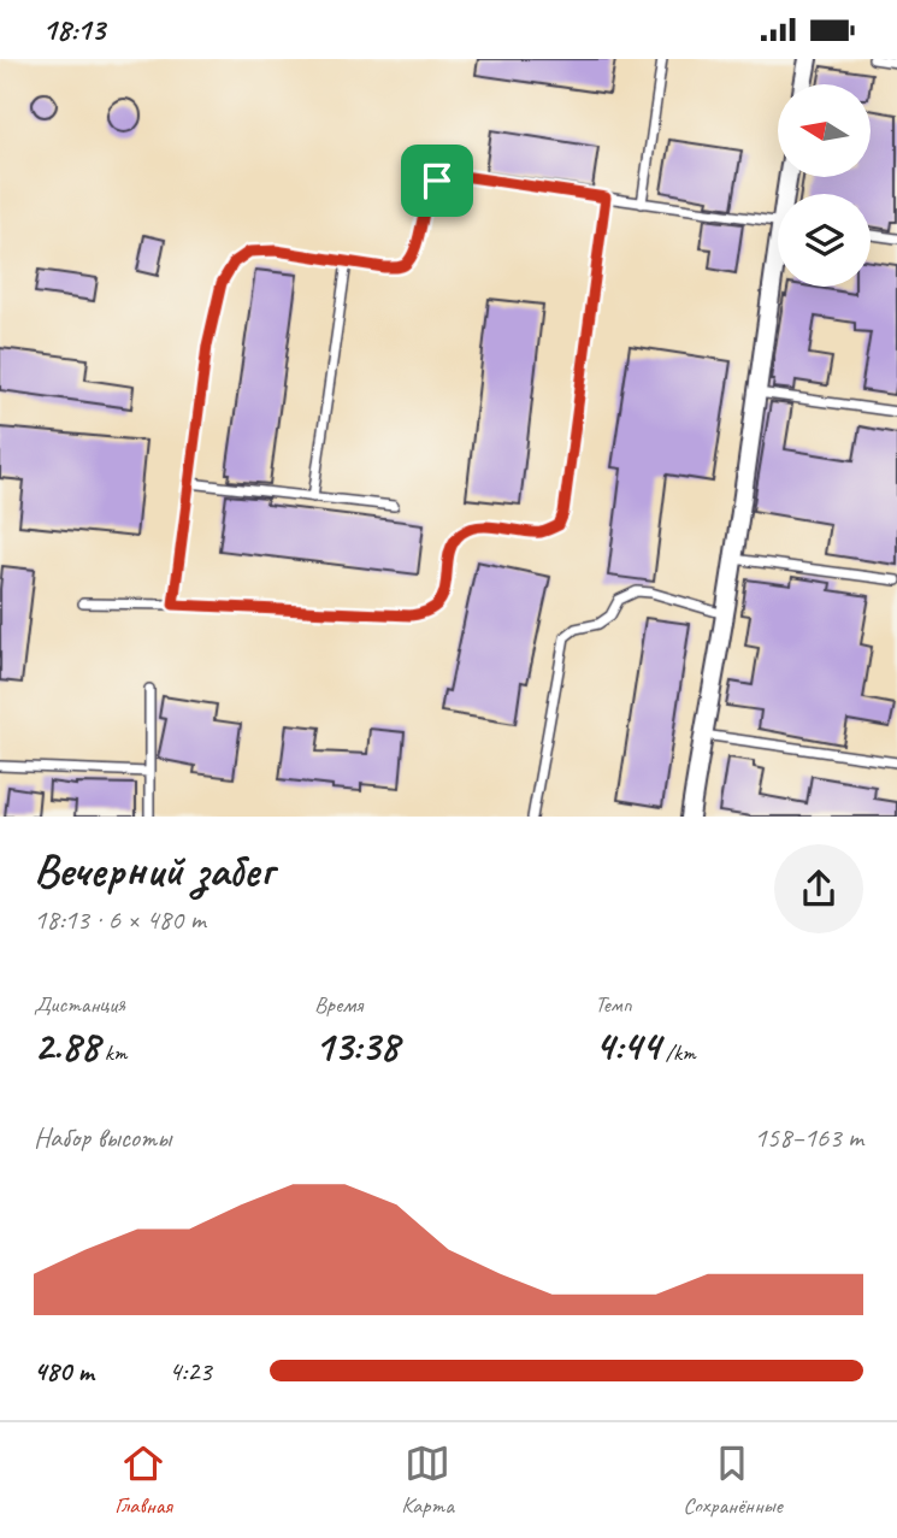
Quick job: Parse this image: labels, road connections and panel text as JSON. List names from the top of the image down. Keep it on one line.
{"north":"left","page":{"status":"18:13","heading":["Вечерний забег","18:13 · 6 × 480 m"],"stats":[["Дистанция","2.88 km"],["Время","13:38"],["Темп","4:44 /km"]],"chart":["Набор высоты","158–163 m"],"list":[{"name":"480 m","note":"4:23"}],"tabs":["Главная","Карта","Сохранённые"]}}
